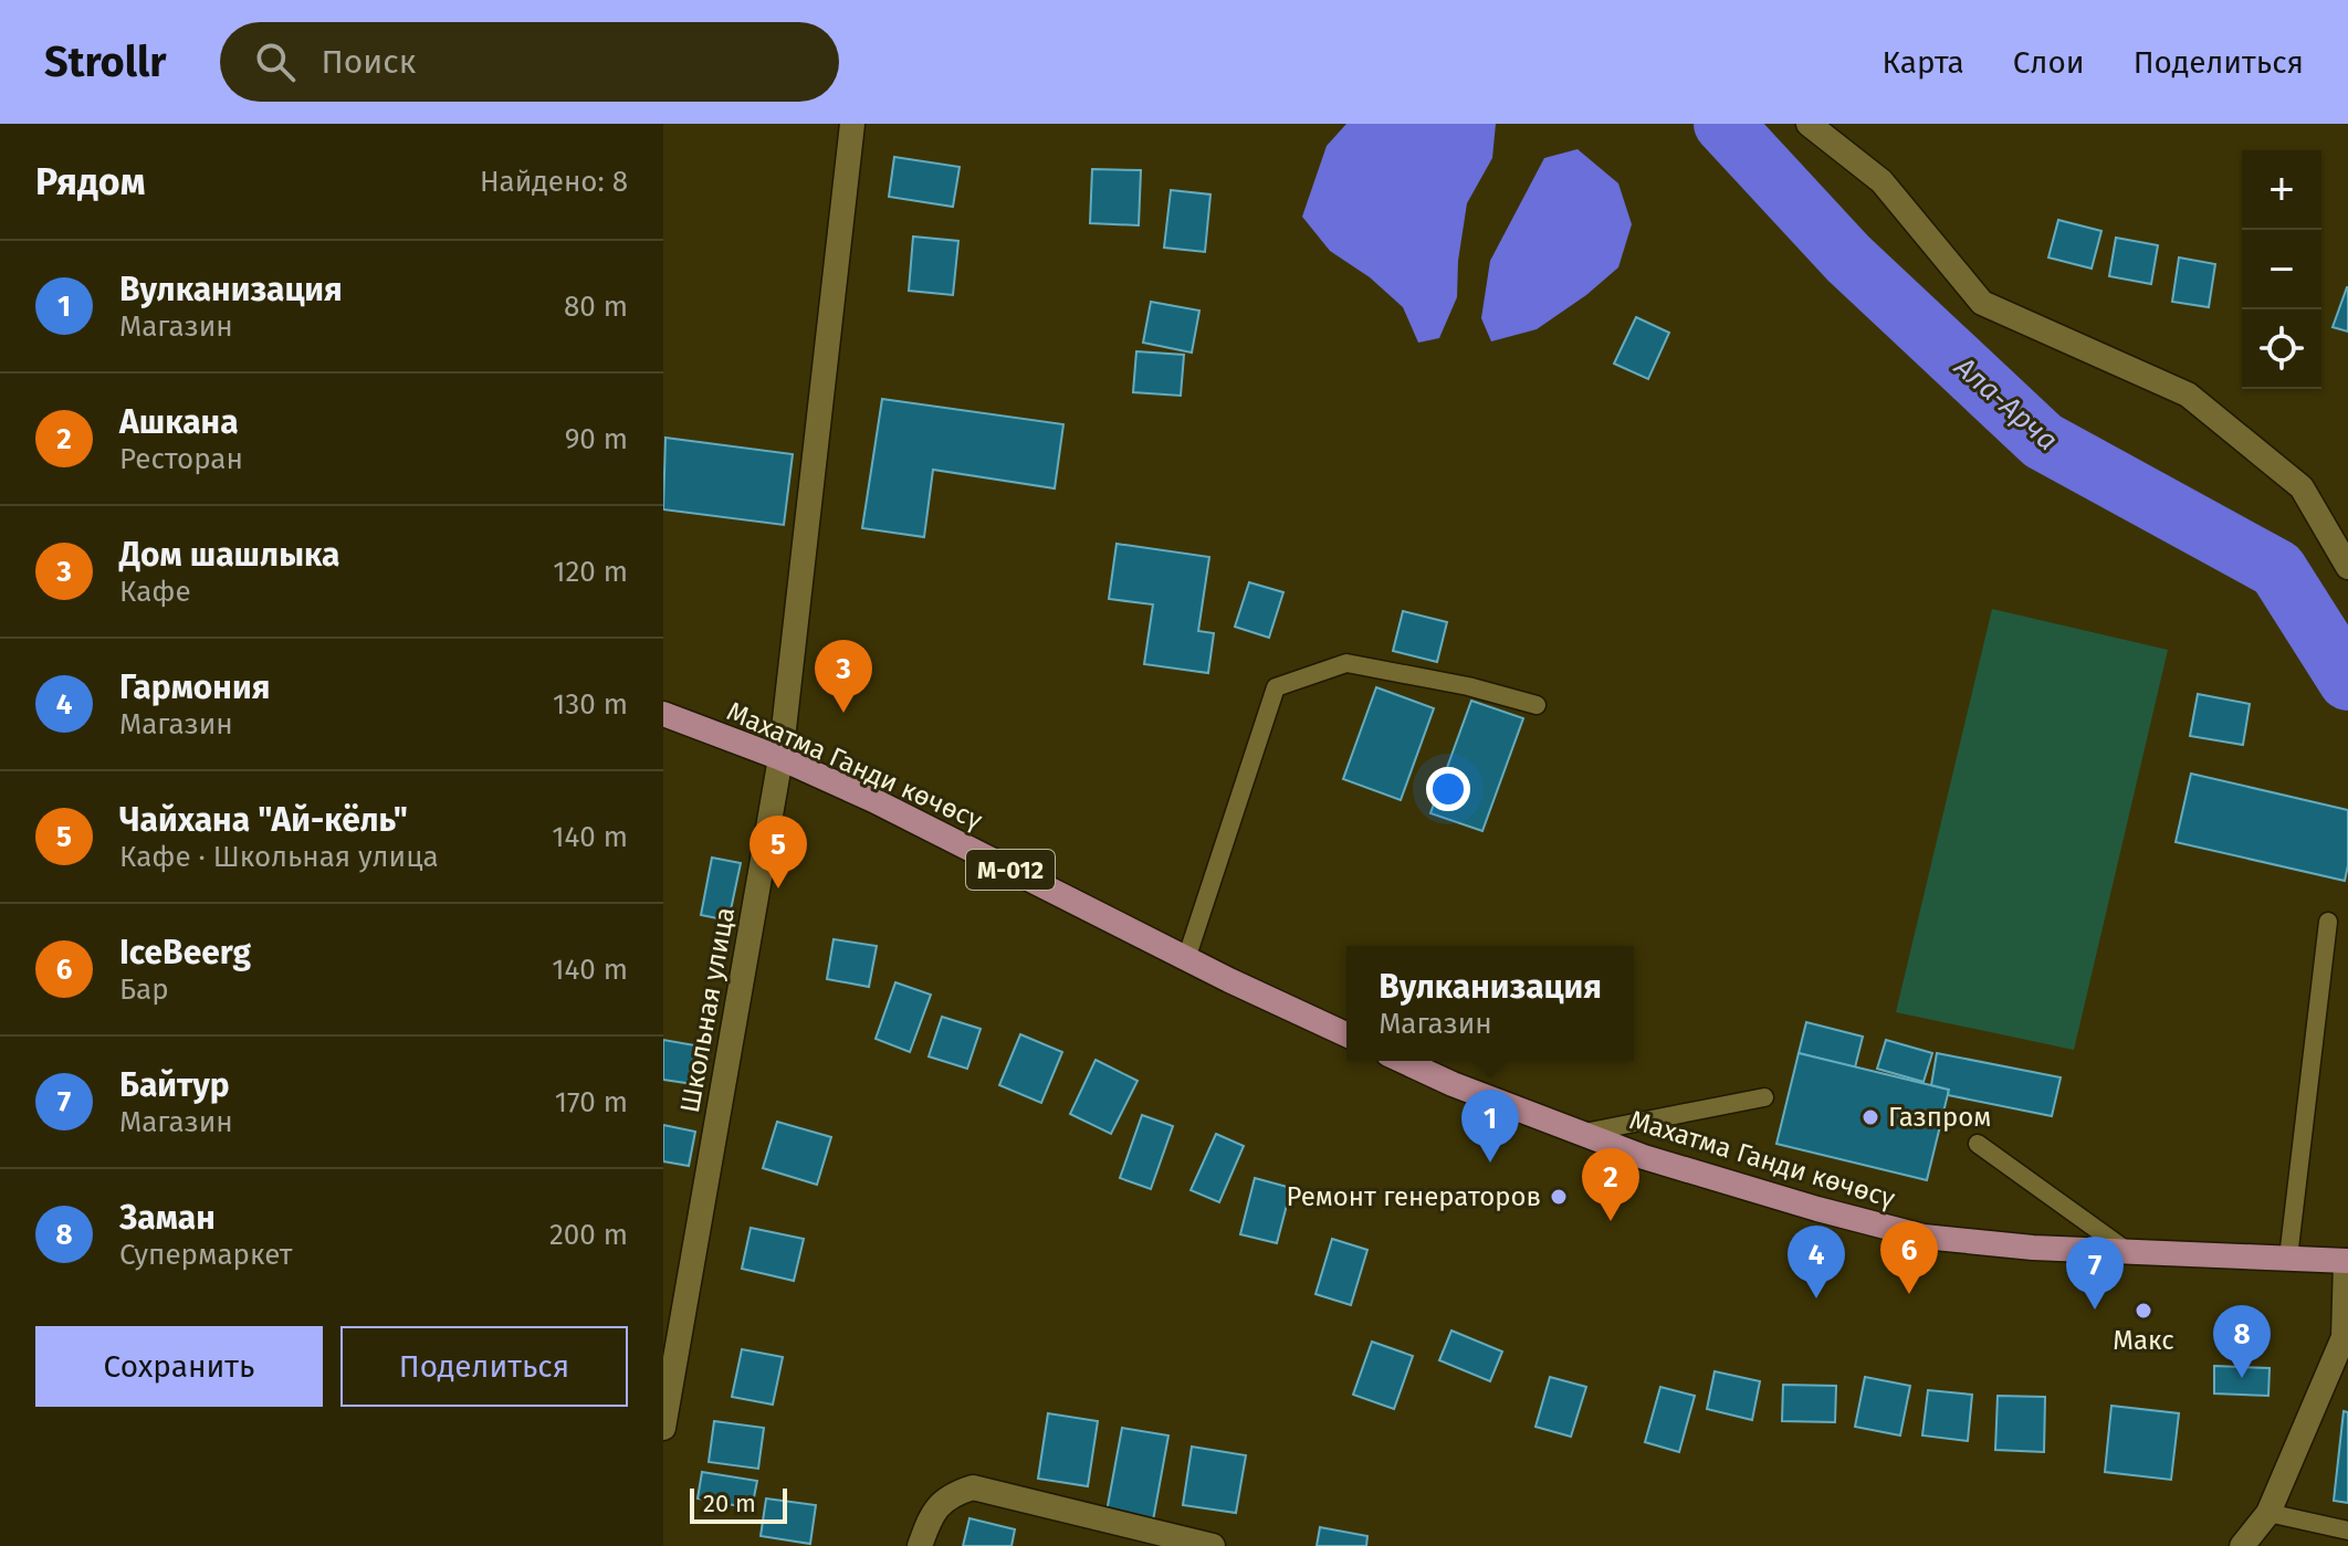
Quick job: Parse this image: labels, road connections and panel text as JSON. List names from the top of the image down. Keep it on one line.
{"streets":{"main road":["Махатма Ганди көчөсү","М-012"],"street":["Школьная улица"]},"crossings":[["Махатма Ганди көчөсү","Школьная улица"]],"water":["Ала-Арча"],"places":["Газпром","Ремонт генераторов","Макс"],"scale_bar":"20 m","page":{"header":"Strollr","search":"Поиск","nav":["Карта","Слои","Поделиться"],"heading":["Рядом","Найдено: 8"],"map_buttons":["+","−"],"list":[{"mark":"1","name":"Вулканизация","note":"Магазин","value":"80 m"},{"mark":"2","name":"Ашкана","note":"Ресторан","value":"90 m"},{"mark":"3","name":"Дом шашлыка","note":"Кафе","value":"120 m"},{"mark":"4","name":"Гармония","note":"Магазин","value":"130 m"},{"mark":"5","name":"Чайхана \"Ай-кёль\"","note":"Кафе · Школьная улица","value":"140 m"},{"mark":"6","name":"IceBeerg","note":"Бар","value":"140 m"},{"mark":"7","name":"Байтур","note":"Магазин","value":"170 m"},{"mark":"8","name":"Заман","note":"Супермаркет","value":"200 m"}],"pins":["3","5","1","2","6","4","7","8"],"popup":["Вулканизация","Магазин"],"buttons":["Сохранить","Поделиться"],"scale":"20 m"}}
